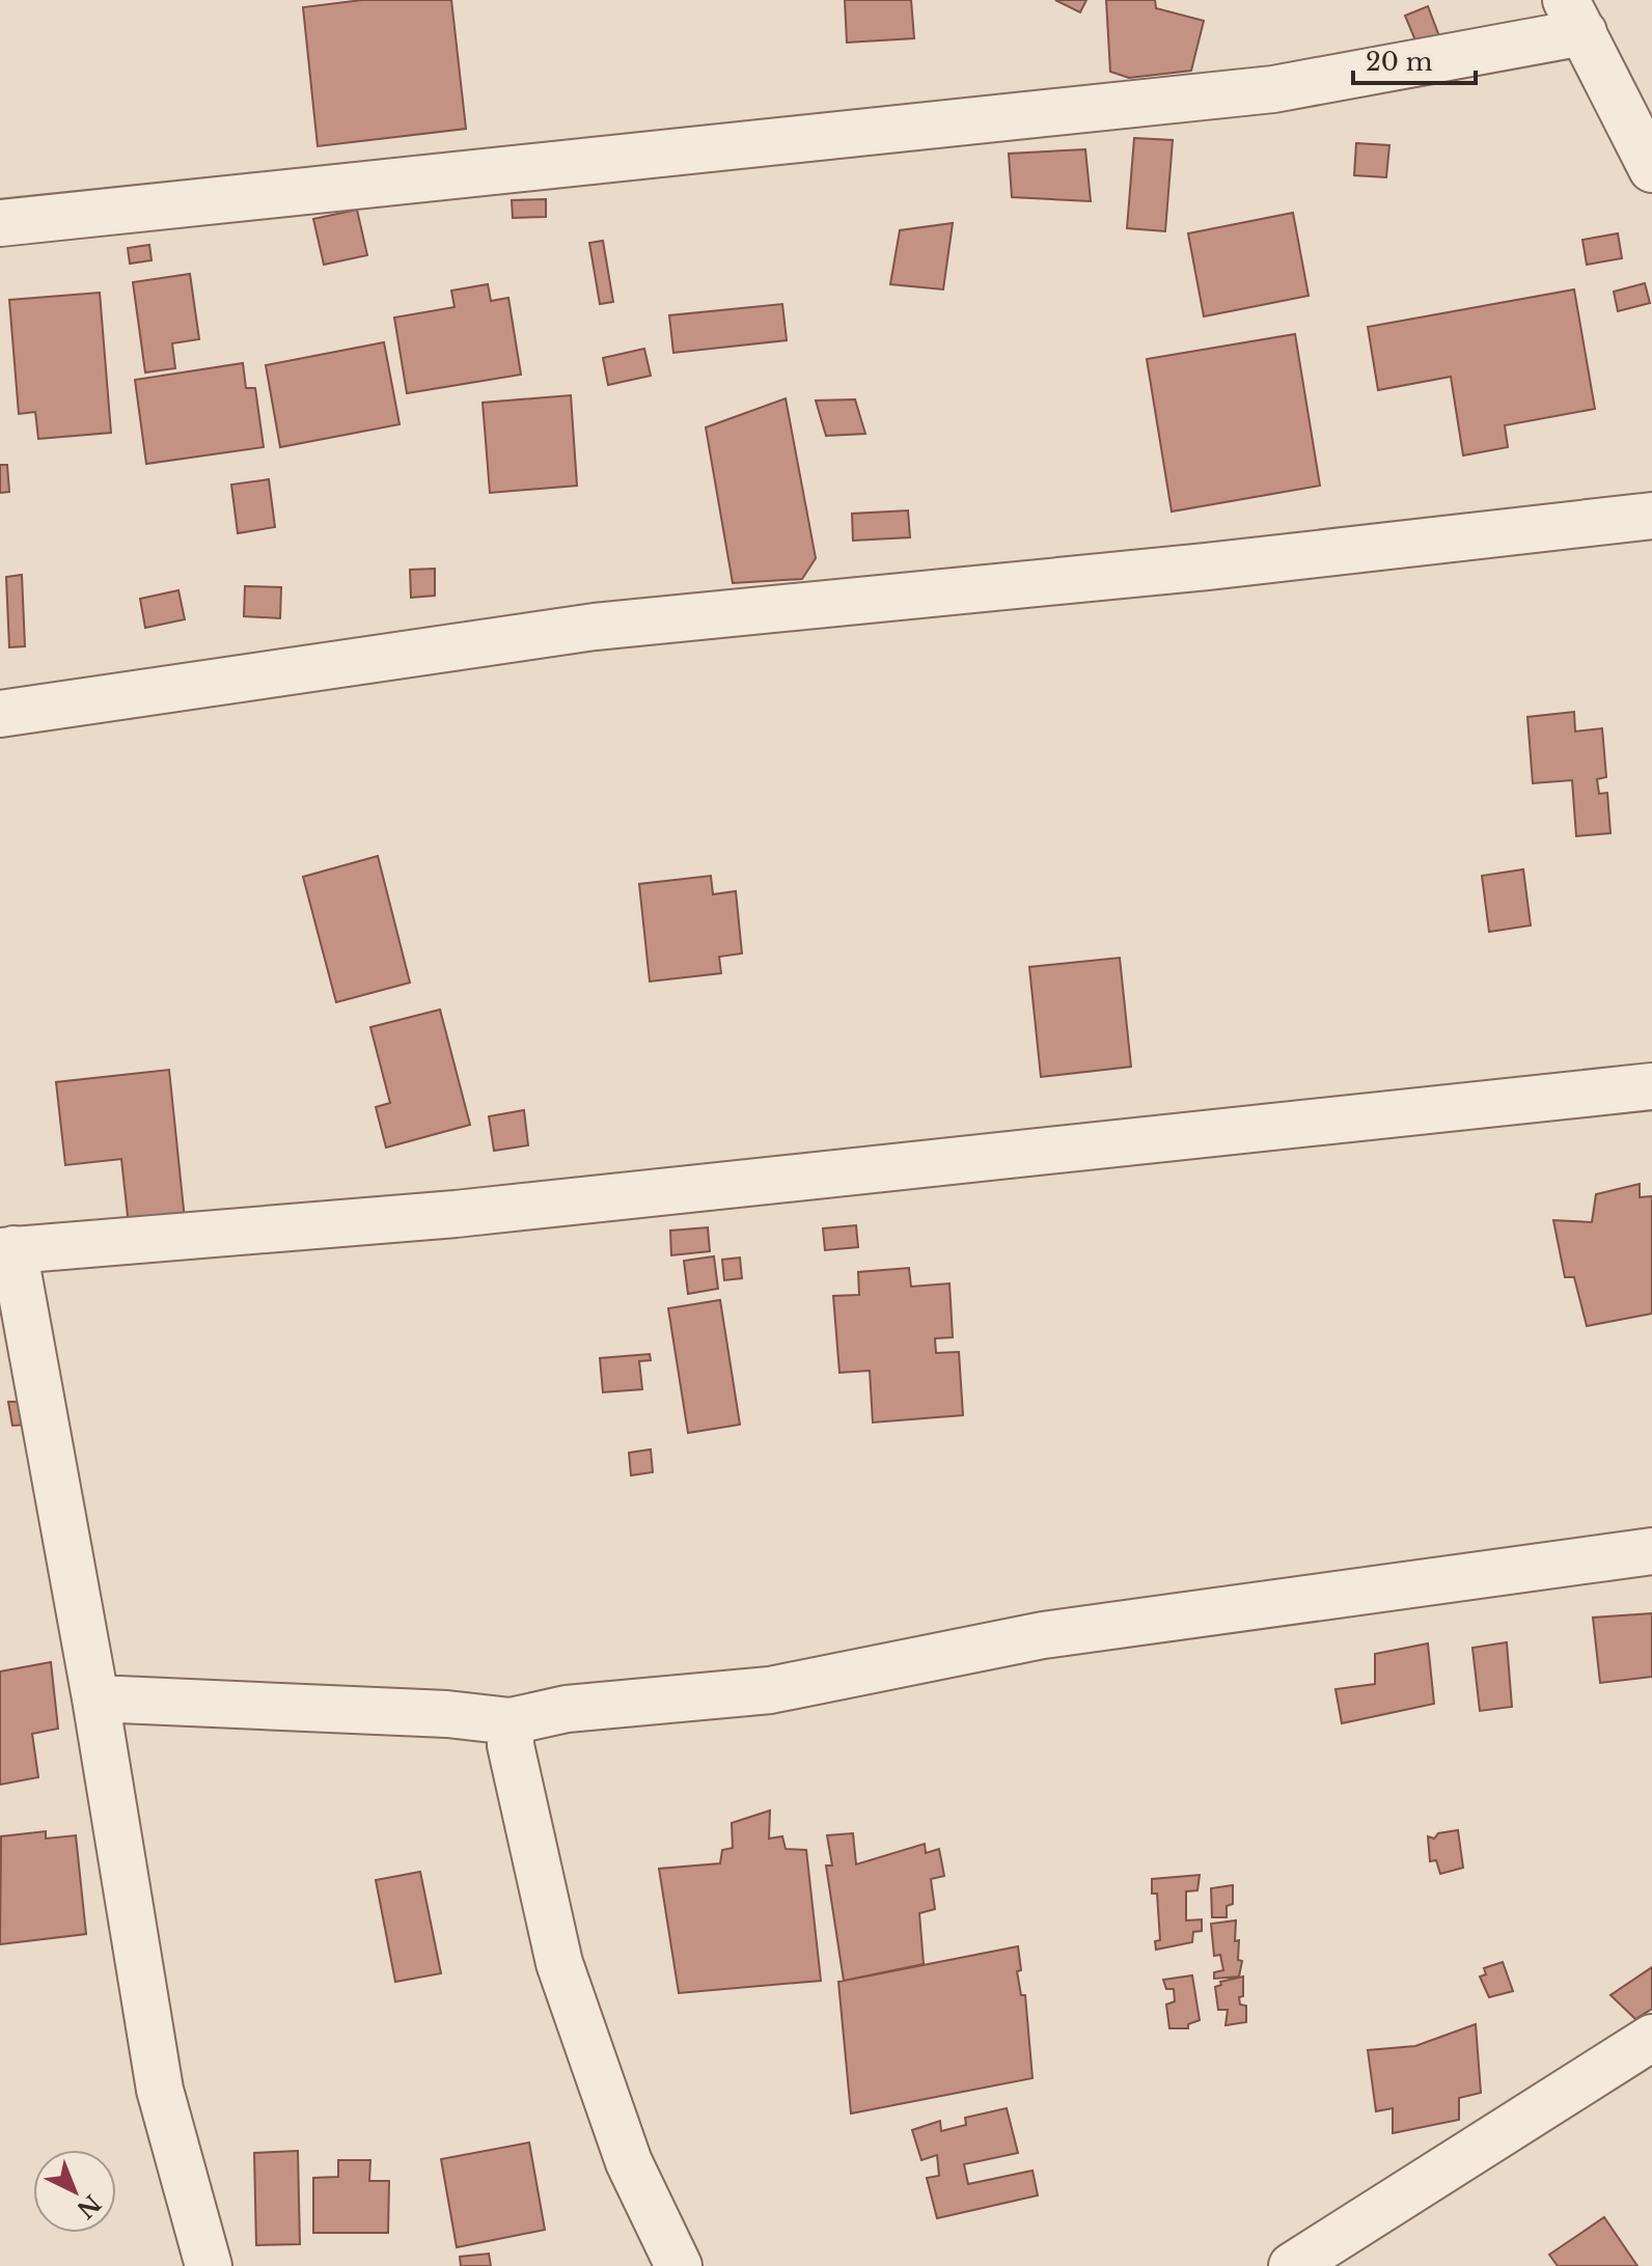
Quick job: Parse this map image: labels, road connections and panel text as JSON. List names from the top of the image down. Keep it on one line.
{"scale_bar":"20 m","north":"bottom right"}
